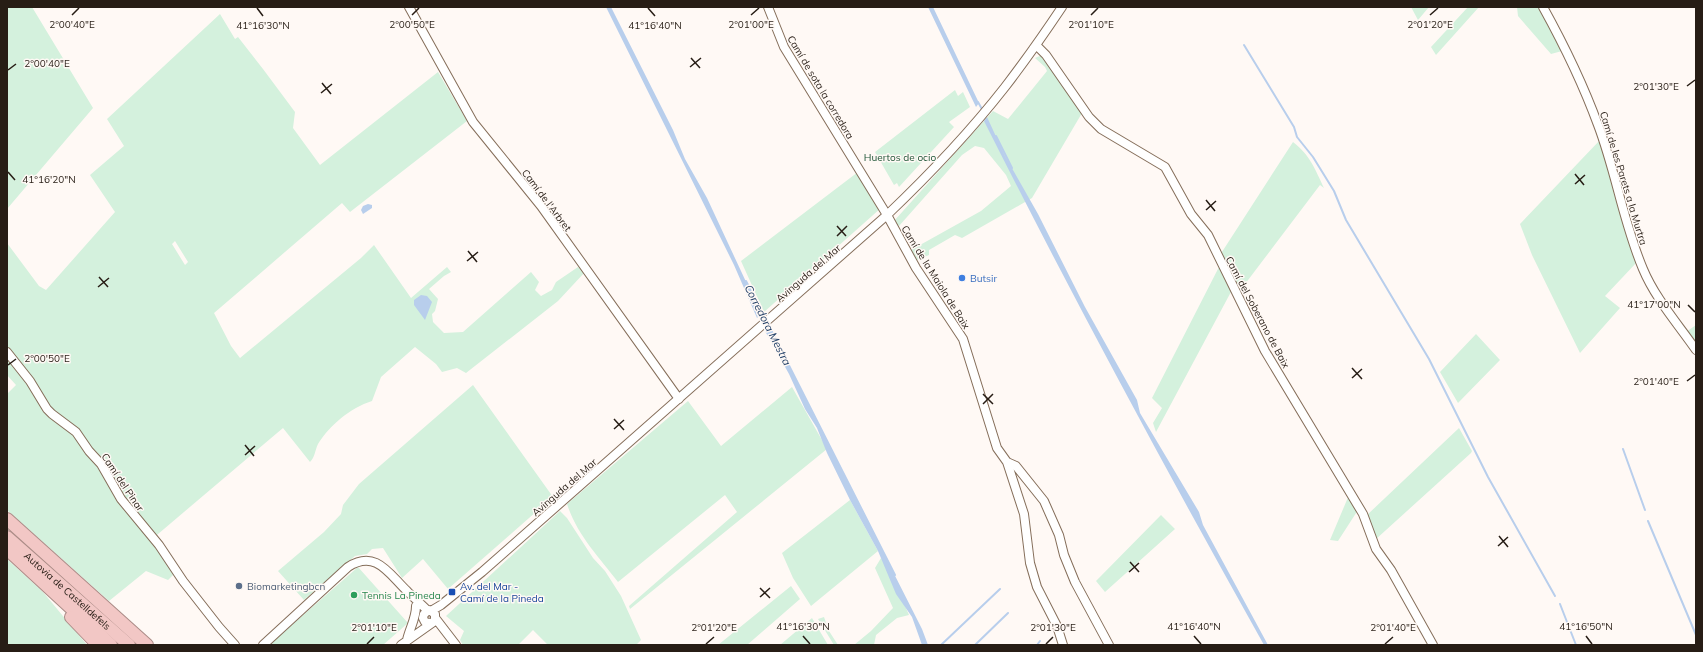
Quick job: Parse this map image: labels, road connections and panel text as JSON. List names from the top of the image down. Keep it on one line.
{"streets":{"highway":["Autovia de Castelldefels"],"street":["Camí de sota la corredora","Camí de les Parets a la Murtra","Camí de l'Arbret","Avinguda del Mar","Camí de la Maiola de Baix","Camí del Soberano de Baix","Camí del Pinar"]},"crossings":[["Camí de sota la corredora","Avinguda del Mar"],["Camí de sota la corredora","Camí de la Maiola de Baix"],["Camí de l'Arbret","Avinguda del Mar"],["Avinguda del Mar","Camí de la Maiola de Baix"],["Avinguda del Mar","Camí del Soberano de Baix"]],"water":["Corredora Mestra"],"parks":["Huertos de ocio"],"places":{"other":["Butsir","Biomarketingbcn","Tennis La Pineda"],"transit":["Av. del Mar - Camí de la Pineda"]},"coordinates":["2°00'40\"E","2°00'50\"E","2°01'00\"E","2°01'10\"E","2°01'20\"E","41°16'40\"N","41°16'30\"N","2°01'30\"E","41°16'20\"N","41°17'00\"N","2°01'40\"E","41°16'50\"N"]}
